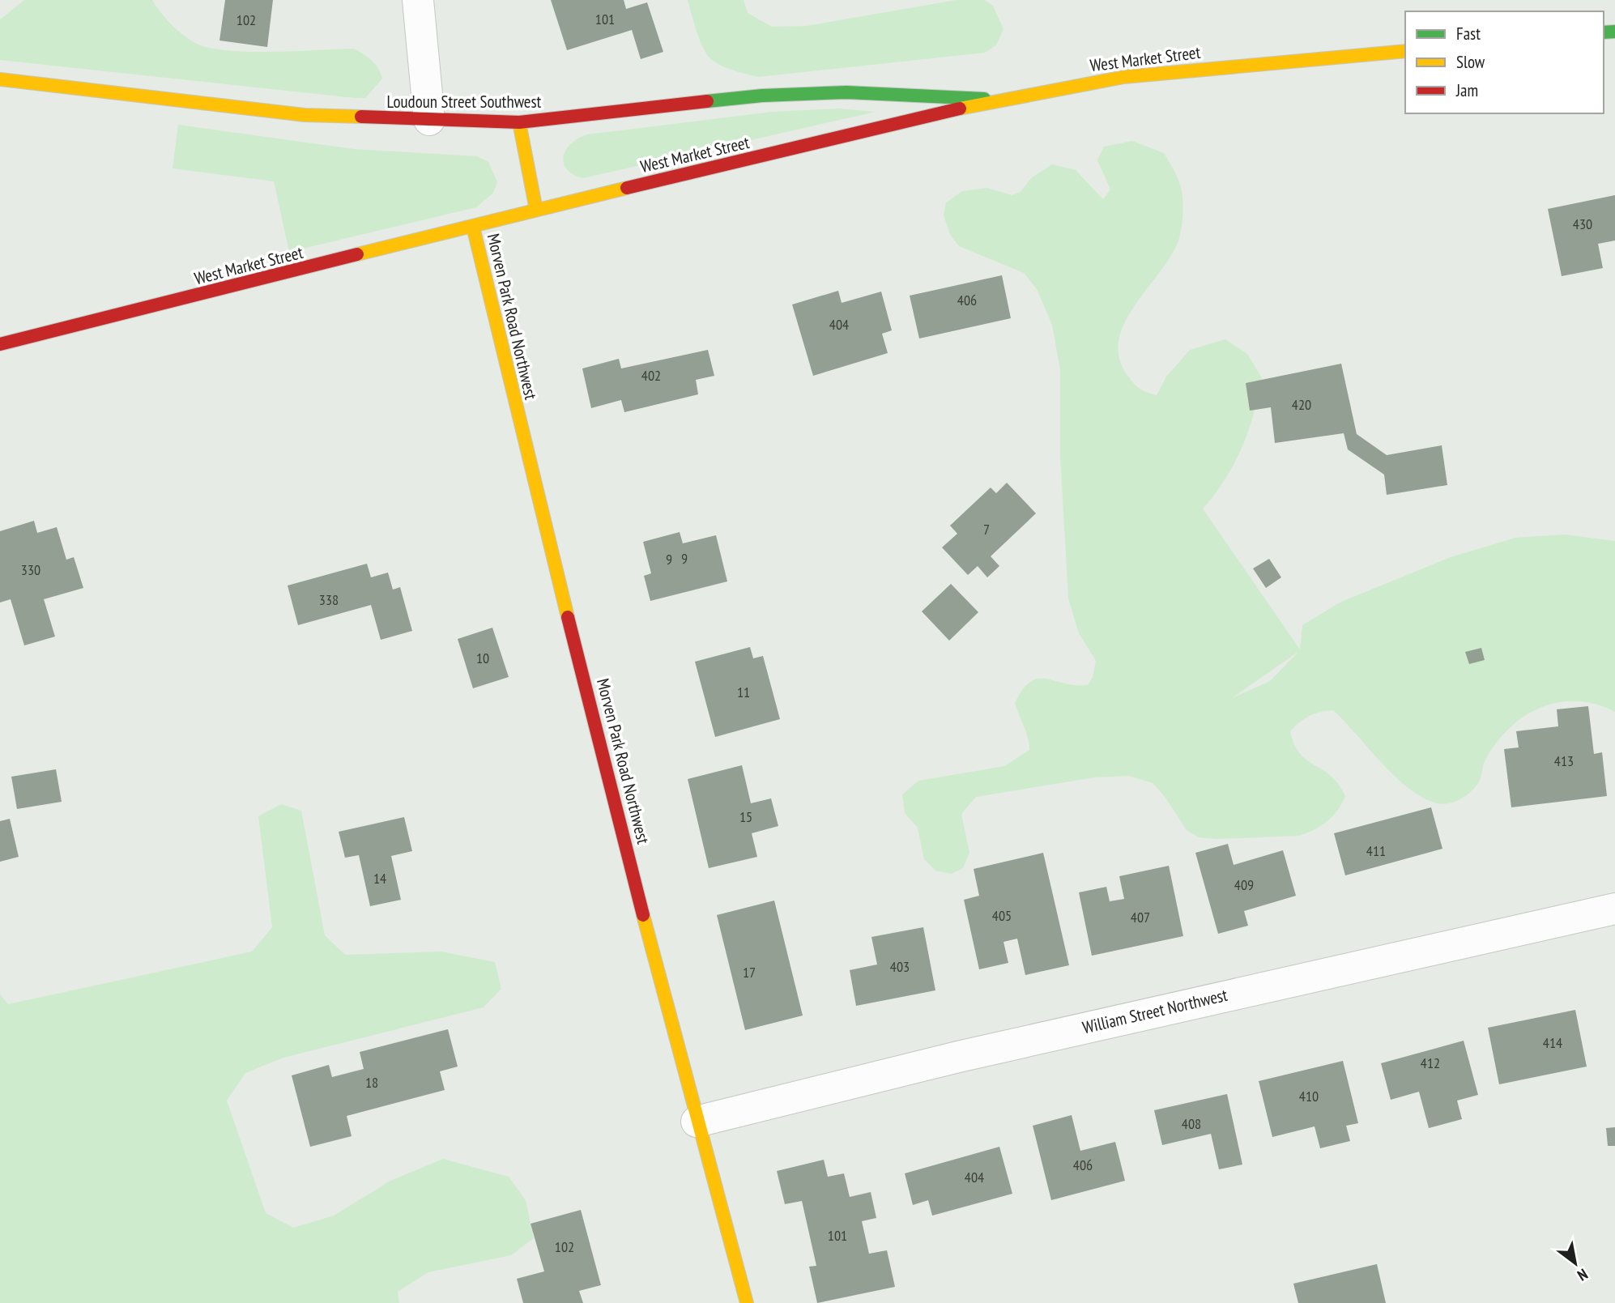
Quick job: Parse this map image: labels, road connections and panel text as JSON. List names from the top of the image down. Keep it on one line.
{"streets":{"main road":["West Market Street","Loudoun Street Southwest","Morven Park Road Northwest"],"street":["William Street Northwest"]},"crossings":[["West Market Street","Loudoun Street Southwest"],["West Market Street","Morven Park Road Northwest"],["Morven Park Road Northwest","William Street Northwest"]],"house_numbers":["101","102","430","406","404","402","420","7","9","9","330","338","10","11","413","15","411","14","409","405","407","403","17","414","412","18","410","408","406","404","101","102"],"legend":["Fast","Slow","Jam"],"north":"bottom right"}
